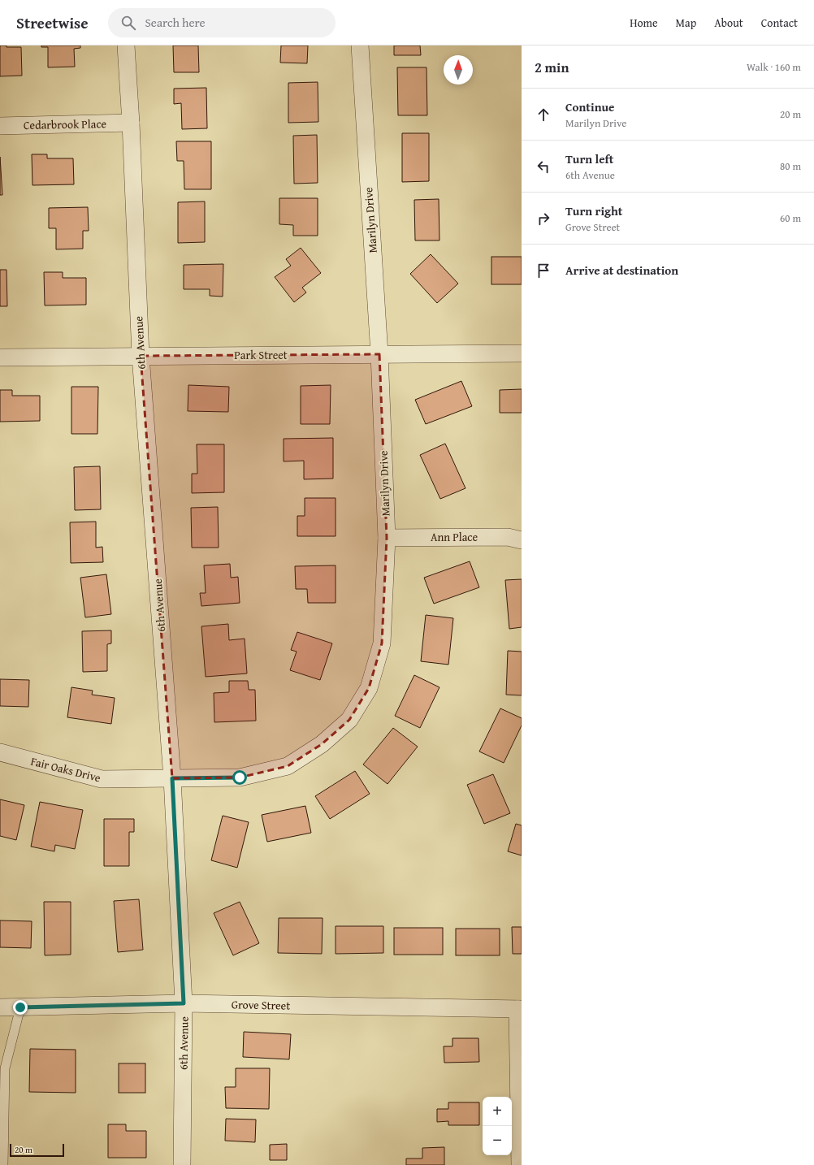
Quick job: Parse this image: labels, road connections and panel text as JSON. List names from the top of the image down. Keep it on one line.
{"streets":{"street":["Cedarbrook Place","Marilyn Drive","6th Avenue","Park Street","Ann Place","Fair Oaks Drive","Grove Street"]},"crossings":[["Cedarbrook Place","6th Avenue"],["Marilyn Drive","6th Avenue"],["Marilyn Drive","Park Street"],["Marilyn Drive","Ann Place"],["Marilyn Drive","Fair Oaks Drive"],["6th Avenue","Park Street"],["6th Avenue","Fair Oaks Drive"],["6th Avenue","Grove Street"]],"scale_bar":"20 m","north":"top","page":{"header":"Streetwise","search":"Search here","nav":["Home","Map","About","Contact"],"heading":["2 min","Walk · 160 m"],"list":[["Continue","Marilyn Drive","20 m"],["Turn left","6th Avenue","80 m"],["Turn right","Grove Street","60 m"],"Arrive at destination"],"map_buttons":["+","−"],"scale":"20 m"}}
